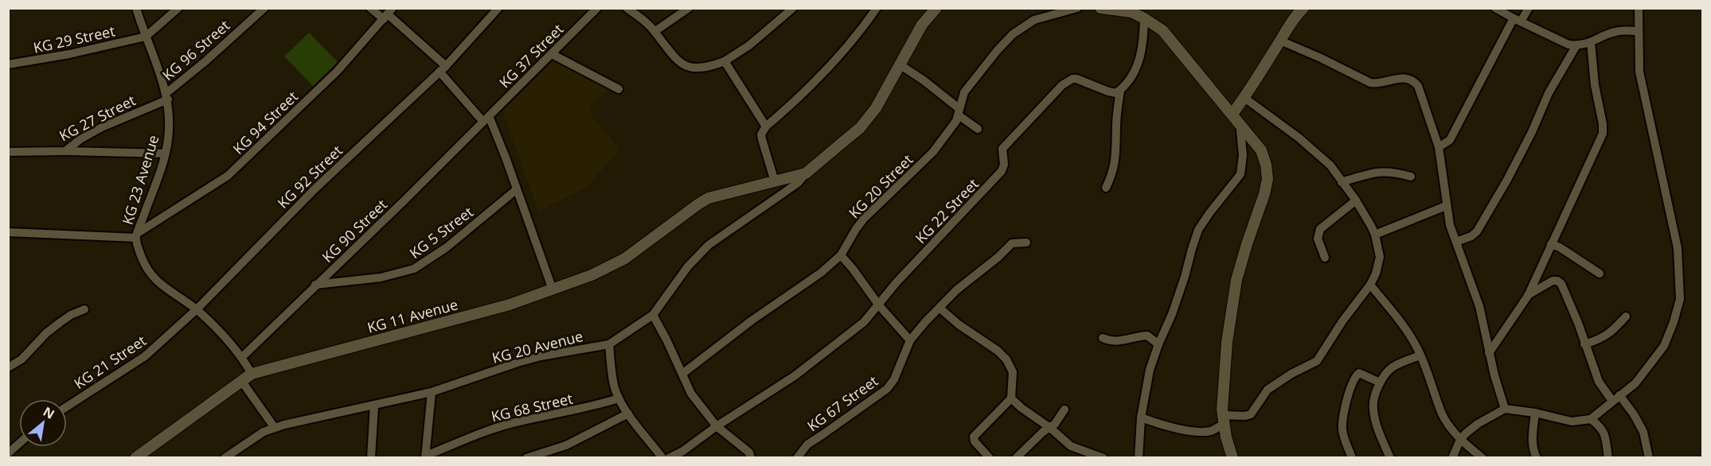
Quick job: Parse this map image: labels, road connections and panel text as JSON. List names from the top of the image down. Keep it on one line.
{"streets":{"main road":["KG 11 Avenue"],"street":["KG 29 Street","KG 96 Street","KG 37 Street","KG 27 Street","KG 94 Street","KG 92 Street","KG 23 Avenue","KG 20 Street","KG 22 Street","KG 90 Street","KG 5 Street","KG 20 Avenue","KG 21 Street","KG 67 Street","KG 68 Street"]},"crossings":[["KG 29 Street","KG 23 Avenue"],["KG 96 Street","KG 27 Street"],["KG 96 Street","KG 23 Avenue"],["KG 37 Street","KG 90 Street"],["KG 27 Street","KG 23 Avenue"],["KG 94 Street","KG 23 Avenue"],["KG 92 Street","KG 23 Avenue"],["KG 92 Street","KG 21 Street"],["KG 23 Avenue","KG 90 Street"],["KG 23 Avenue","KG 11 Avenue"],["KG 23 Avenue","KG 21 Street"],["KG 90 Street","KG 5 Street"],["KG 11 Avenue","KG 20 Avenue"],["KG 20 Avenue","KG 68 Street"]],"north":"top right"}
